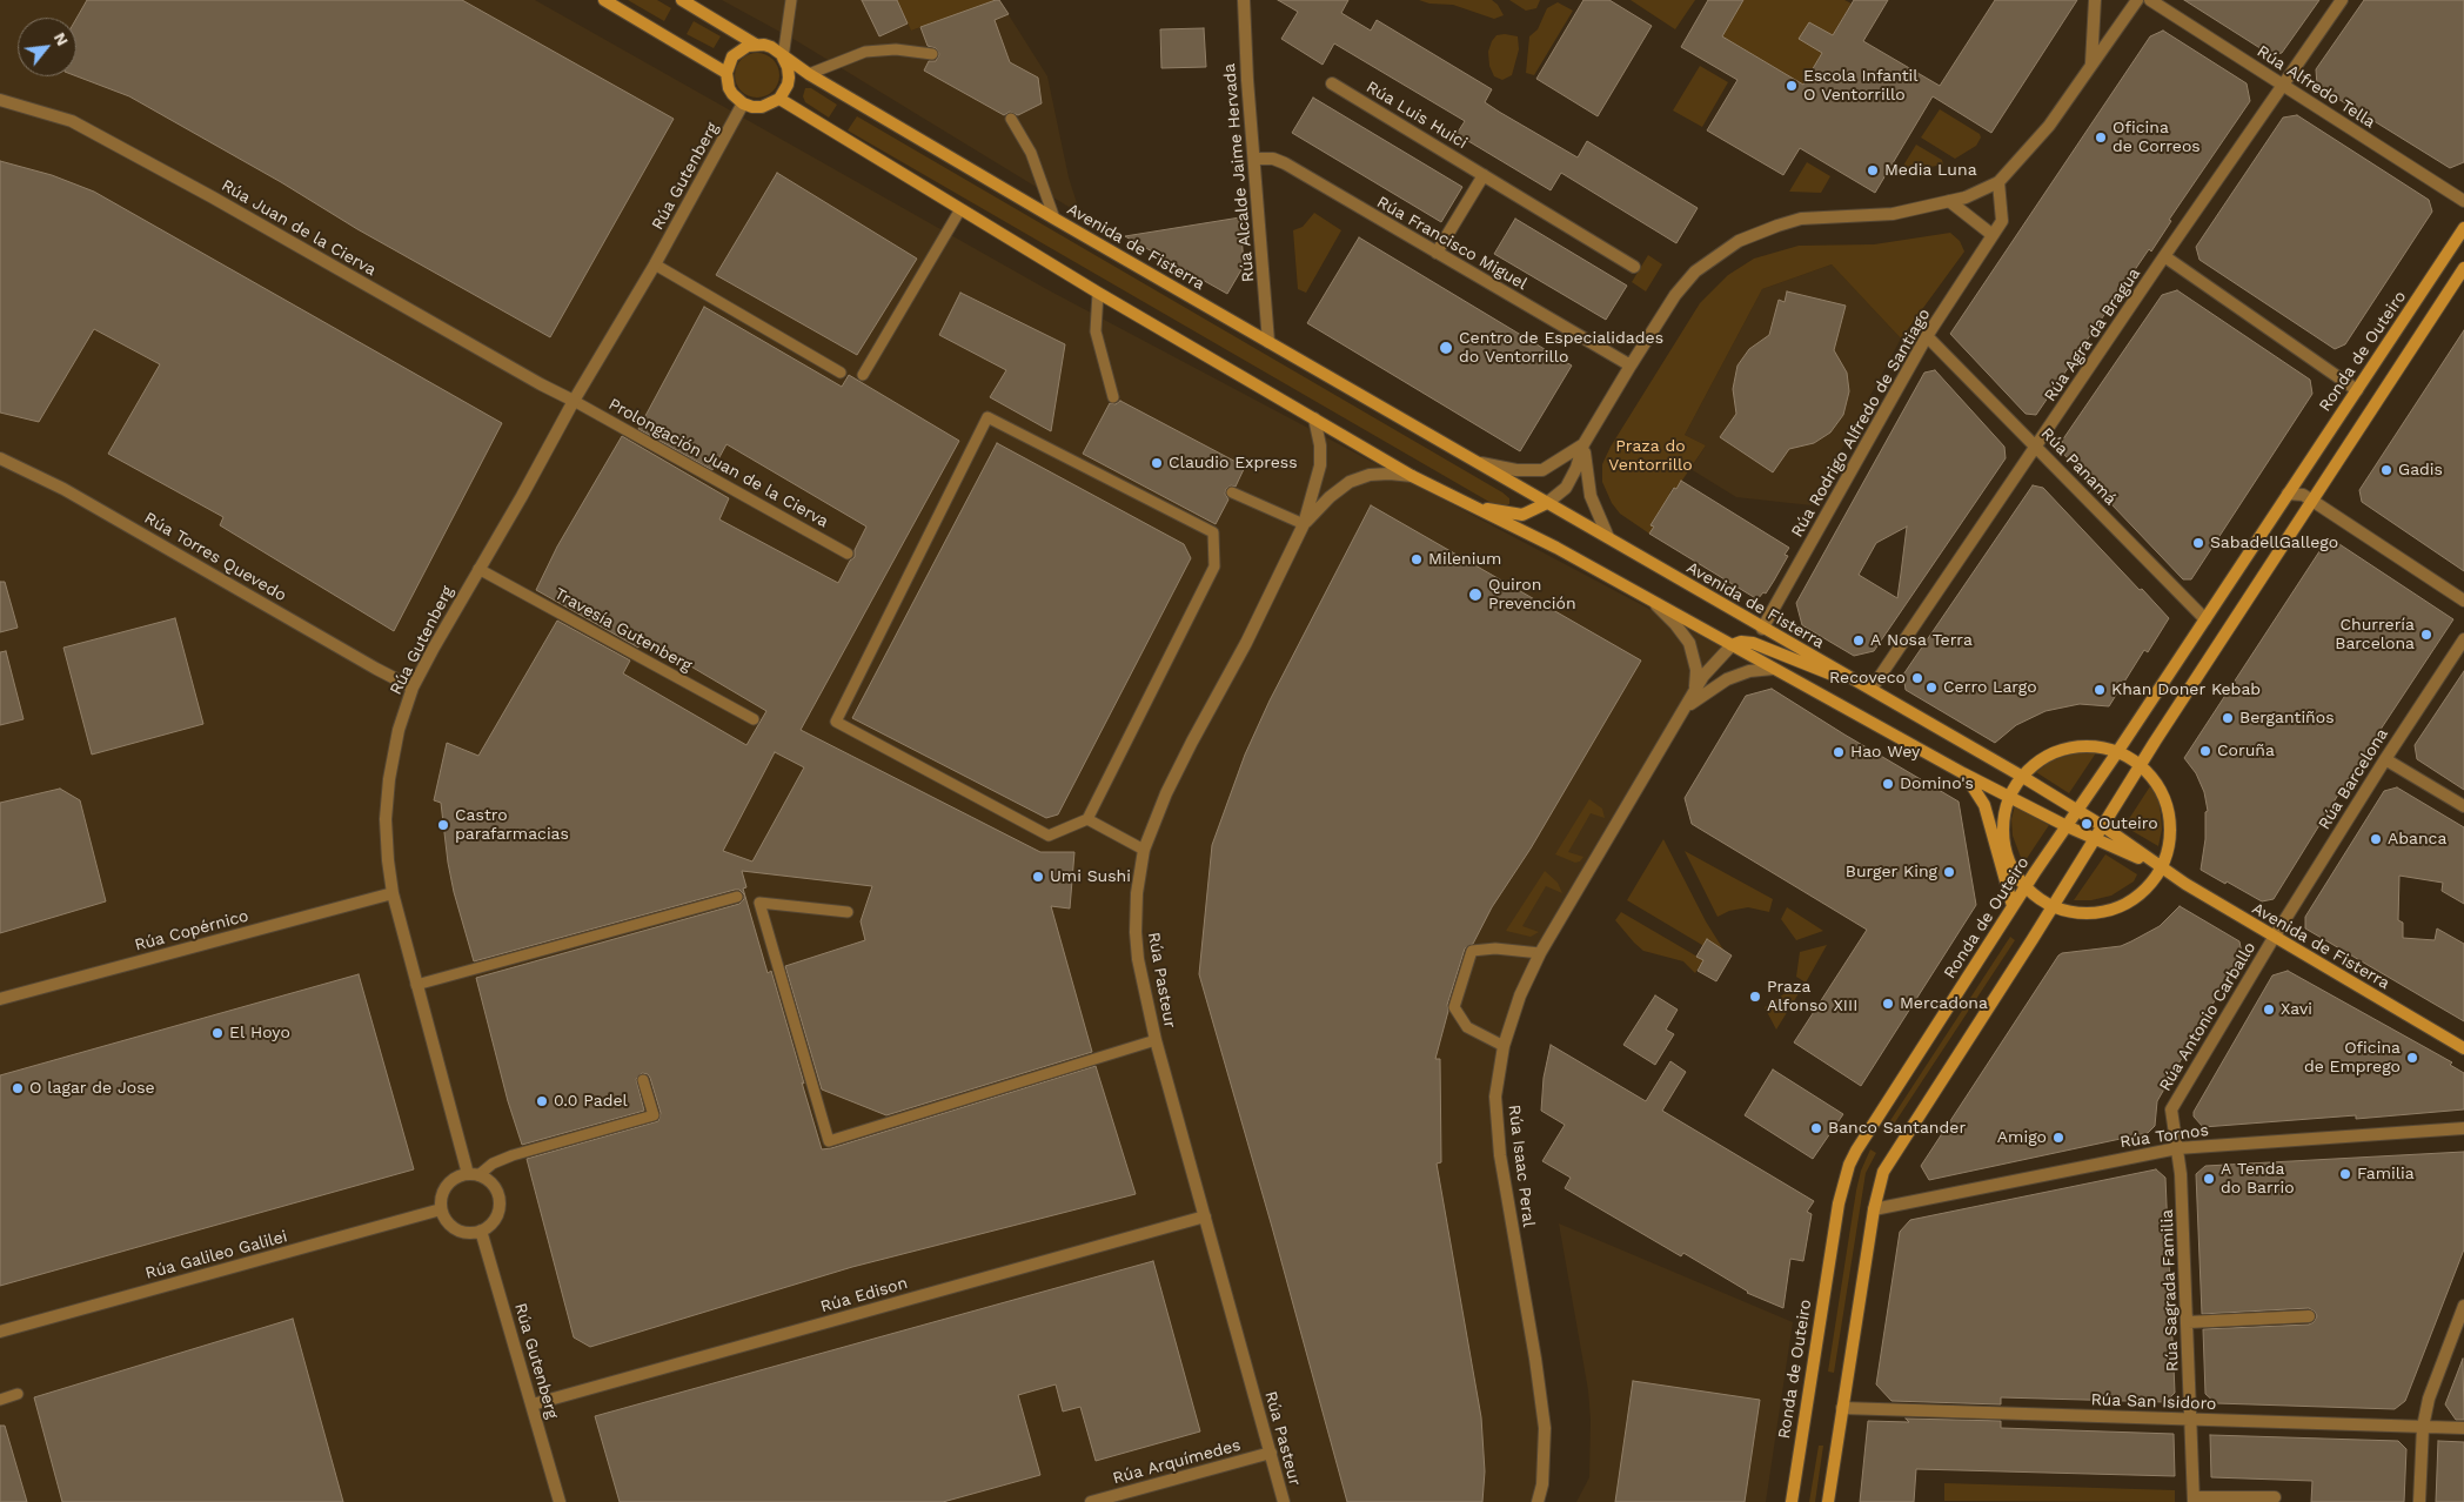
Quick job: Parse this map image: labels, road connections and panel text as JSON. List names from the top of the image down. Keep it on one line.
{"streets":{"main road":["Avenida de Fisterra","Ronda de Outeiro"],"street":["Rúa Alfredo Tella","Rúa Luis Huici","Rúa Alcalde Jaime Hervada","Rúa Gutenberg","Rúa Juan de la Cierva","Rúa Francisco Miguel","Rúa Agra da Bragua","Rúa Rodrigo Alfredo de Santiago","Rúa Panamá","Rúa Torres Quevedo","Rúa Barcelona","Rúa Copérnico","Rúa Pasteur","Rúa Antonio Carballo","Rúa Tornos","Rúa Isaac Peral","Rúa Galileo Galilei","Rúa Sagrada Familia","Rúa Edison","Rúa San Isidoro","Rúa Arquímedes"],"lane":["Prolongación Juan de la Cierva","Travesía Gutenberg"]},"crossings":[["Rúa Alfredo Tella","Rúa Agra da Bragua"],["Rúa Alcalde Jaime Hervada","Rúa Francisco Miguel"],["Rúa Alcalde Jaime Hervada","Avenida de Fisterra"],["Rúa Gutenberg","Rúa Juan de la Cierva"],["Rúa Gutenberg","Avenida de Fisterra"],["Rúa Gutenberg","Prolongación Juan de la Cierva"],["Rúa Gutenberg","Rúa Torres Quevedo"],["Rúa Gutenberg","Travesía Gutenberg"],["Rúa Gutenberg","Rúa Copérnico"],["Rúa Gutenberg","Rúa Galileo Galilei"],["Rúa Gutenberg","Rúa Edison"],["Rúa Juan de la Cierva","Prolongación Juan de la Cierva"],["Avenida de Fisterra","Rúa Agra da Bragua"],["Avenida de Fisterra","Ronda de Outeiro"],["Avenida de Fisterra","Rúa Rodrigo Alfredo de Santiago"],["Avenida de Fisterra","Rúa Barcelona"],["Avenida de Fisterra","Rúa Pasteur"],["Avenida de Fisterra","Rúa Antonio Carballo"],["Avenida de Fisterra","Rúa Isaac Peral"],["Rúa Agra da Bragua","Rúa Panamá"],["Ronda de Outeiro","Rúa Panamá"],["Rúa Rodrigo Alfredo de Santiago","Rúa Panamá"],["Rúa Barcelona","Rúa Antonio Carballo"],["Rúa Pasteur","Rúa Edison"],["Rúa Pasteur","Rúa Arquímedes"],["Rúa Antonio Carballo","Rúa Tornos"],["Rúa Antonio Carballo","Rúa Sagrada Familia"],["Rúa Tornos","Rúa Sagrada Familia"],["Rúa Sagrada Familia","Rúa San Isidoro"]],"parks":["Praza do Ventorrillo"],"places":["Escola Infantil O Ventorrillo","Oficina de Correos","Media Luna","Centro de Especialidades do Ventorrillo","Claudio Express","Gadis","SabadellGallego","Milenium","Quiron Prevención","Churrería Barcelona","A Nosa Terra","Recoveco","Cerro Largo","Khan Doner Kebab","Bergantiños","Coruña","Hao Wey","Domino's","Outeiro","Castro parafarmacias","Abanca","Burger King","Umi Sushi","Praza Alfonso XIII","Mercadona","Xavi","El Hoyo","Oficina de Emprego","O lagar de Jose","0.0 Padel","Banco Santander","Amigo","Familia","A Tenda do Barrio"],"north":"top right"}
